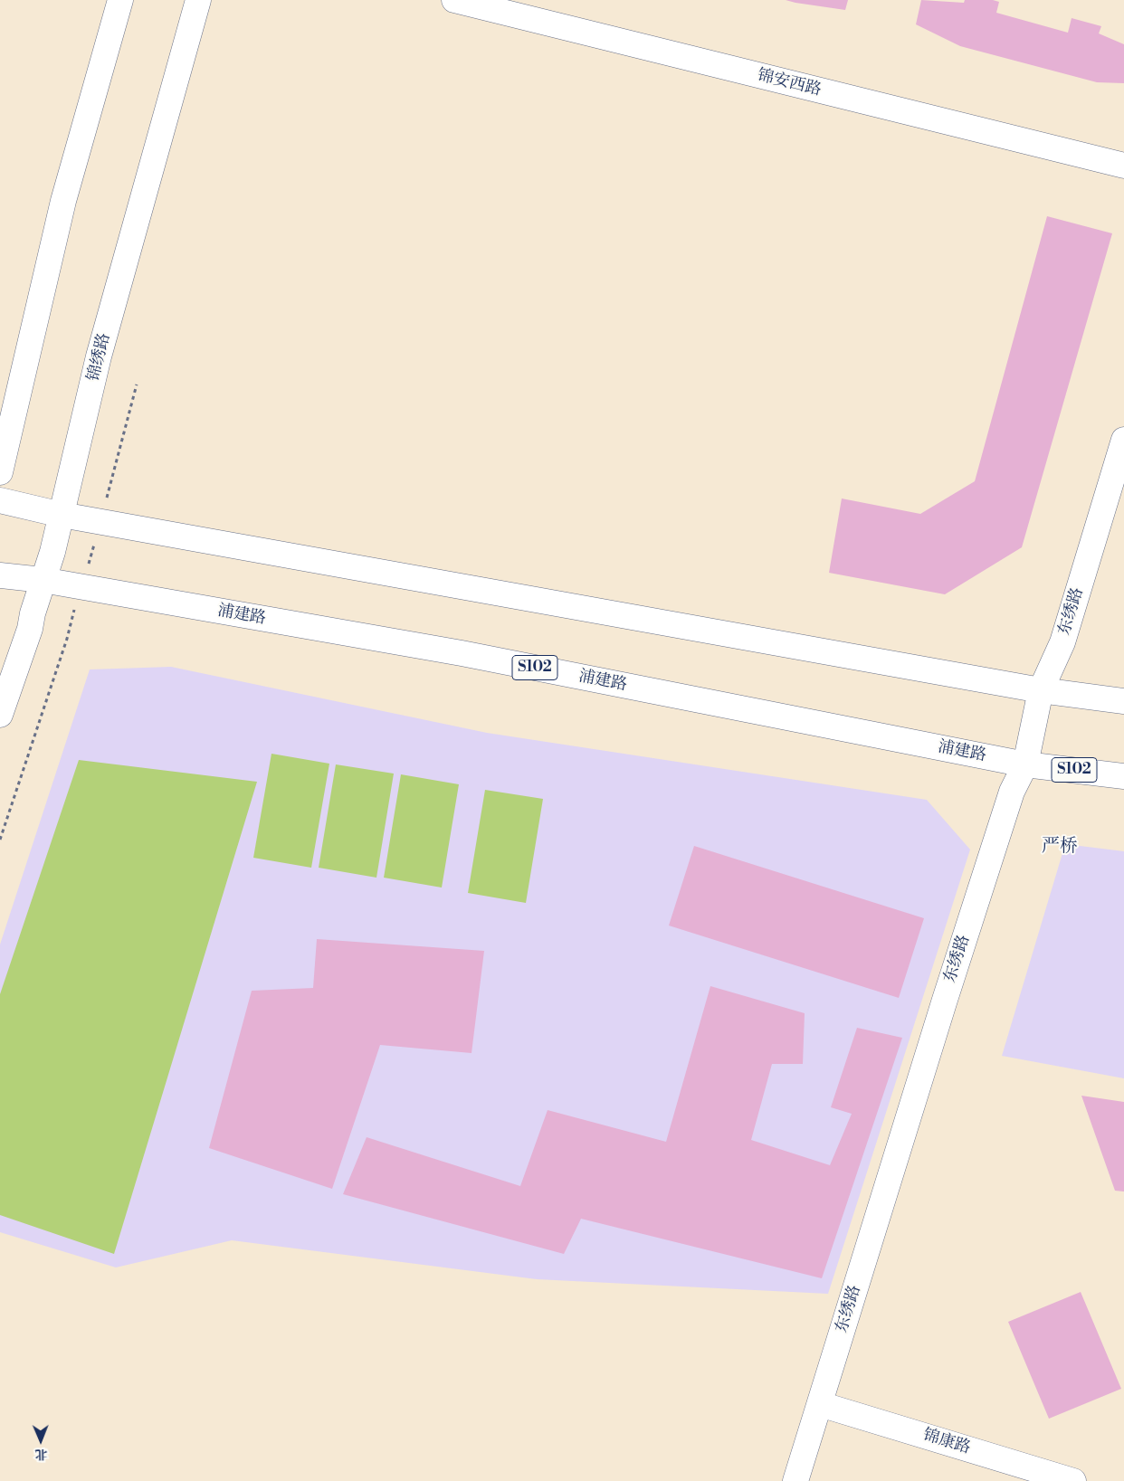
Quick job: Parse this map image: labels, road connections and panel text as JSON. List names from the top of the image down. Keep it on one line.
{"streets":{"main road":["锦安西路","锦绣路","东绣路","浦建路","S102","锦康路"]},"crossings":[["锦绣路","浦建路"],["东绣路","浦建路"],["东绣路","锦康路"]],"districts":["严桥"],"north":"bottom"}
